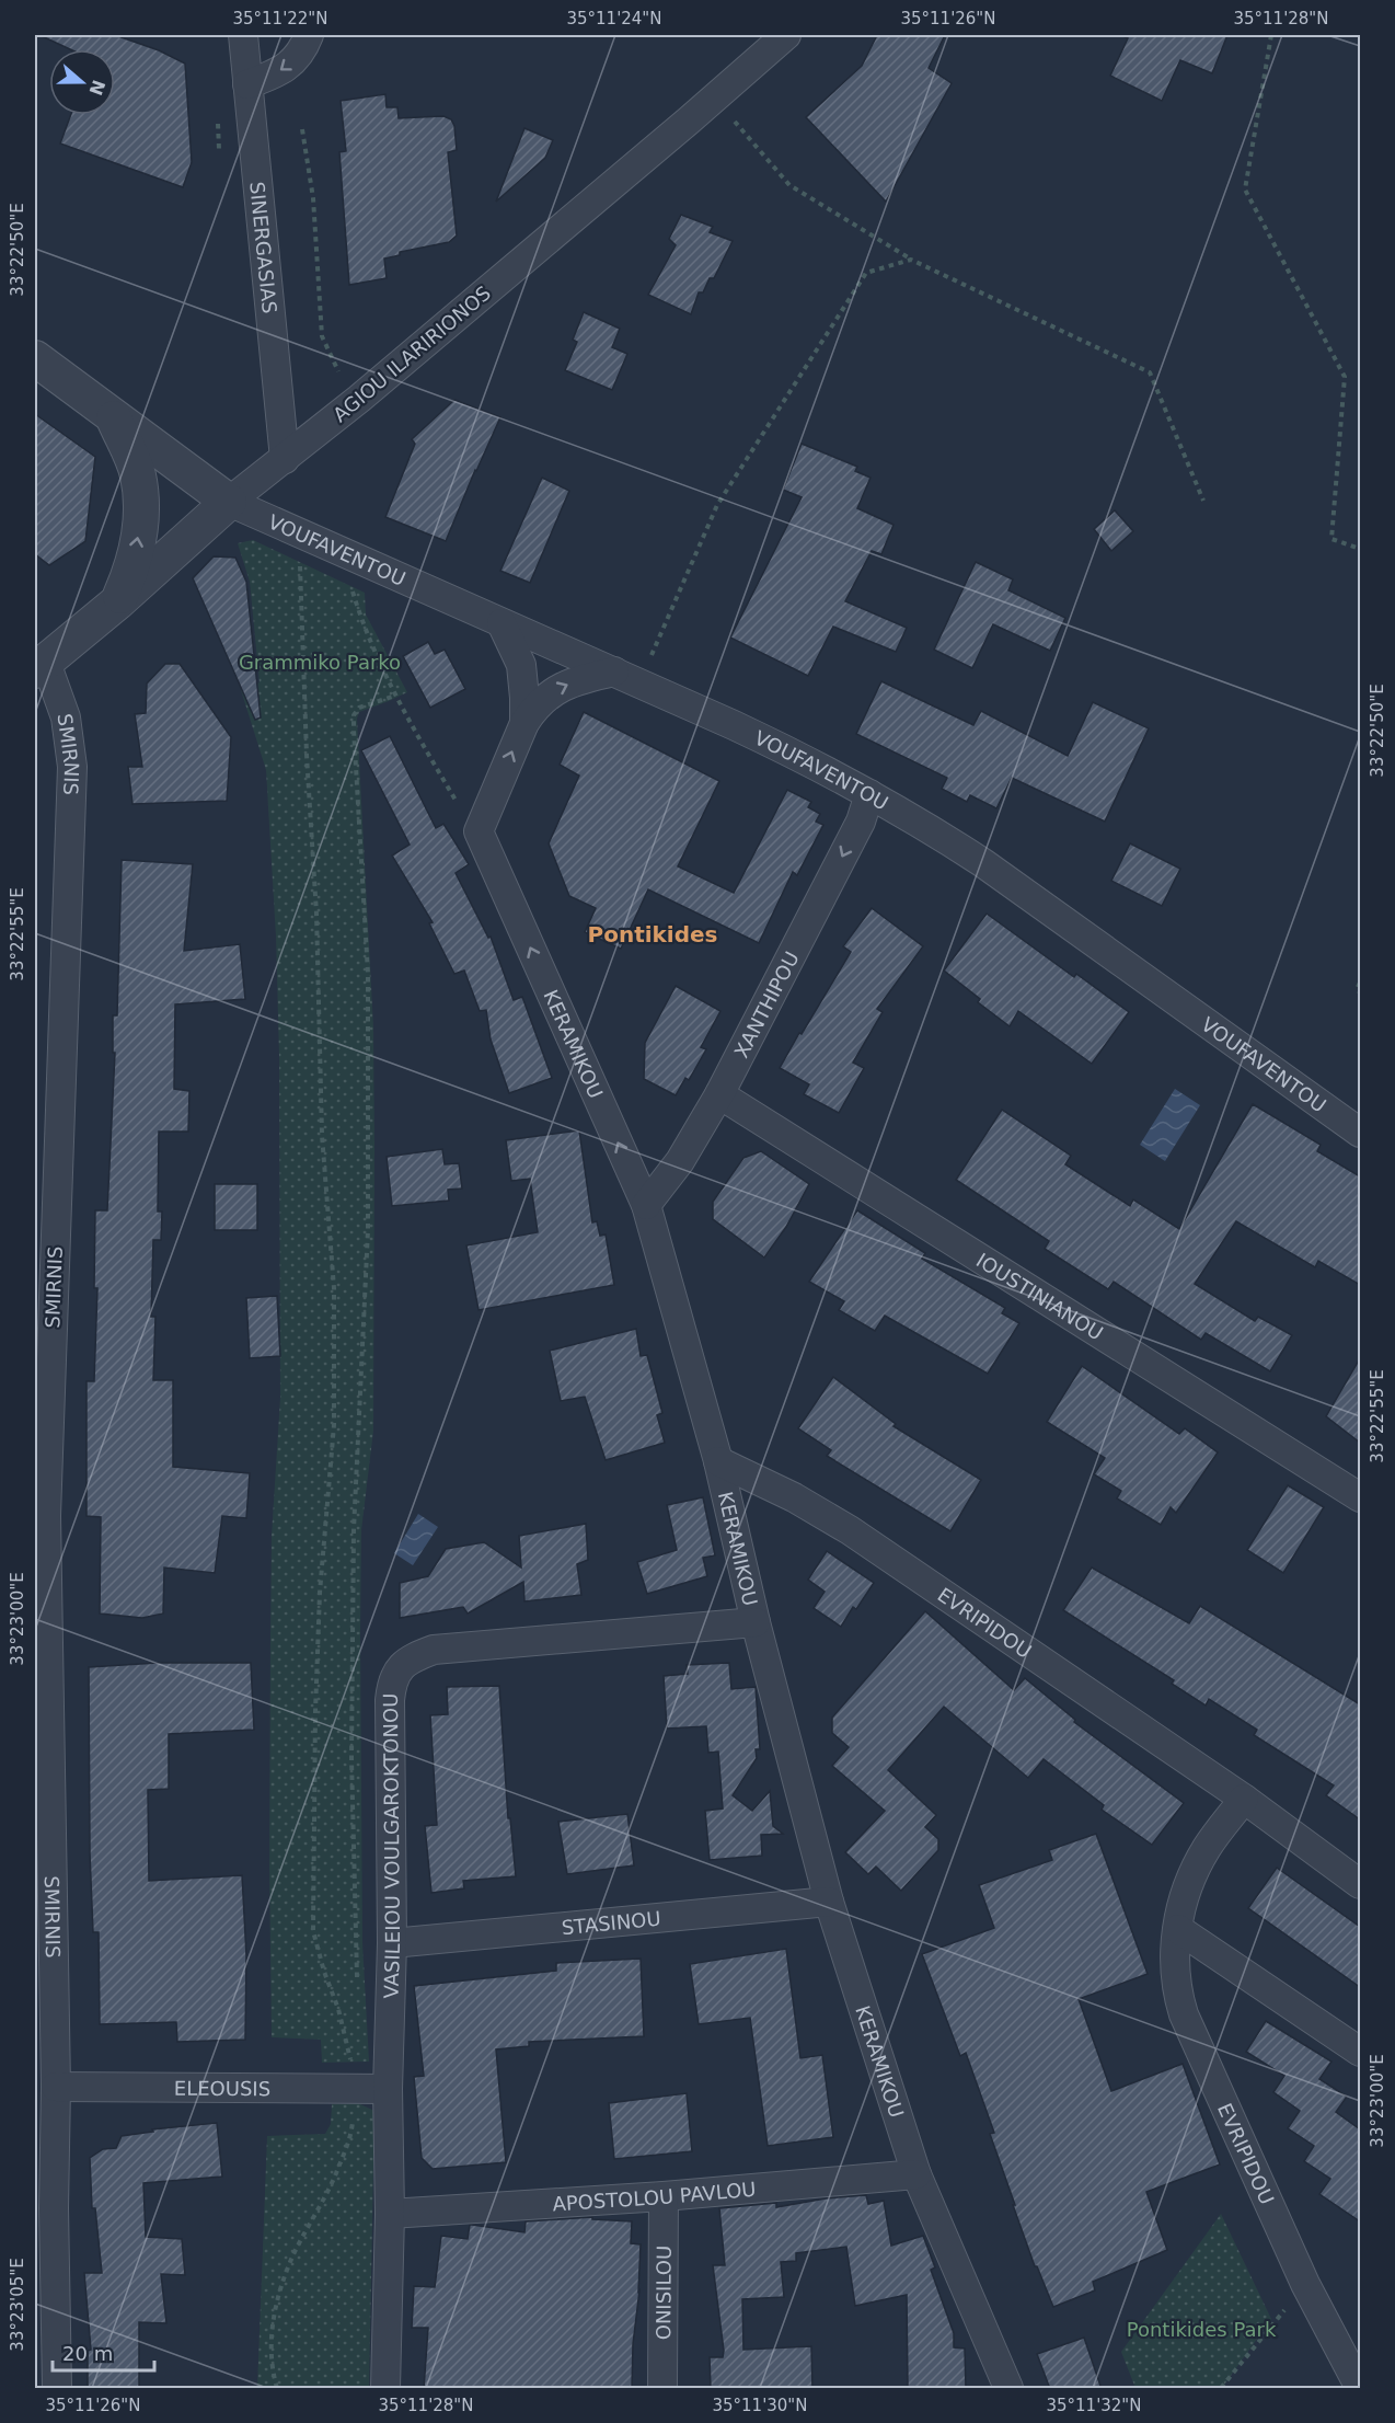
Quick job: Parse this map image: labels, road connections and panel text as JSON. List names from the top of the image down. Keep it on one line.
{"streets":{"street":["SINERGASIAS","AGIOU ILARIRIONOS","VOUFAVENTOU","SMIRNIS","XANTHIPOU","KERAMIKOU","IOUSTINIANOU","EVRIPIDOU","VASILEIOU VOULGAROKTONOU","STASINOU","ELEOUSIS","APOSTOLOU PAVLOU","ONISILOU"]},"crossings":[["SINERGASIAS","AGIOU ILARIRIONOS"],["AGIOU ILARIRIONOS","VOUFAVENTOU"],["AGIOU ILARIRIONOS","SMIRNIS"],["VOUFAVENTOU","XANTHIPOU"],["SMIRNIS","ELEOUSIS"],["XANTHIPOU","KERAMIKOU"],["XANTHIPOU","IOUSTINIANOU"],["KERAMIKOU","EVRIPIDOU"],["KERAMIKOU","VASILEIOU VOULGAROKTONOU"],["KERAMIKOU","STASINOU"],["KERAMIKOU","APOSTOLOU PAVLOU"],["VASILEIOU VOULGAROKTONOU","STASINOU"],["VASILEIOU VOULGAROKTONOU","ELEOUSIS"],["VASILEIOU VOULGAROKTONOU","APOSTOLOU PAVLOU"],["APOSTOLOU PAVLOU","ONISILOU"]],"one_way":["XANTHIPOU"],"districts":["Pontikides"],"parks":["Grammiko Parko","Pontikides Park"],"scale_bar":"20 m","north":"right","coordinates":["35°11'22\"N","35°11'24\"N","35°11'26\"N","35°11'28\"N","33°22'50\"E","33°22'55\"E","33°23'00\"E","33°23'05\"E","35°11'30\"N","35°11'32\"N"]}
